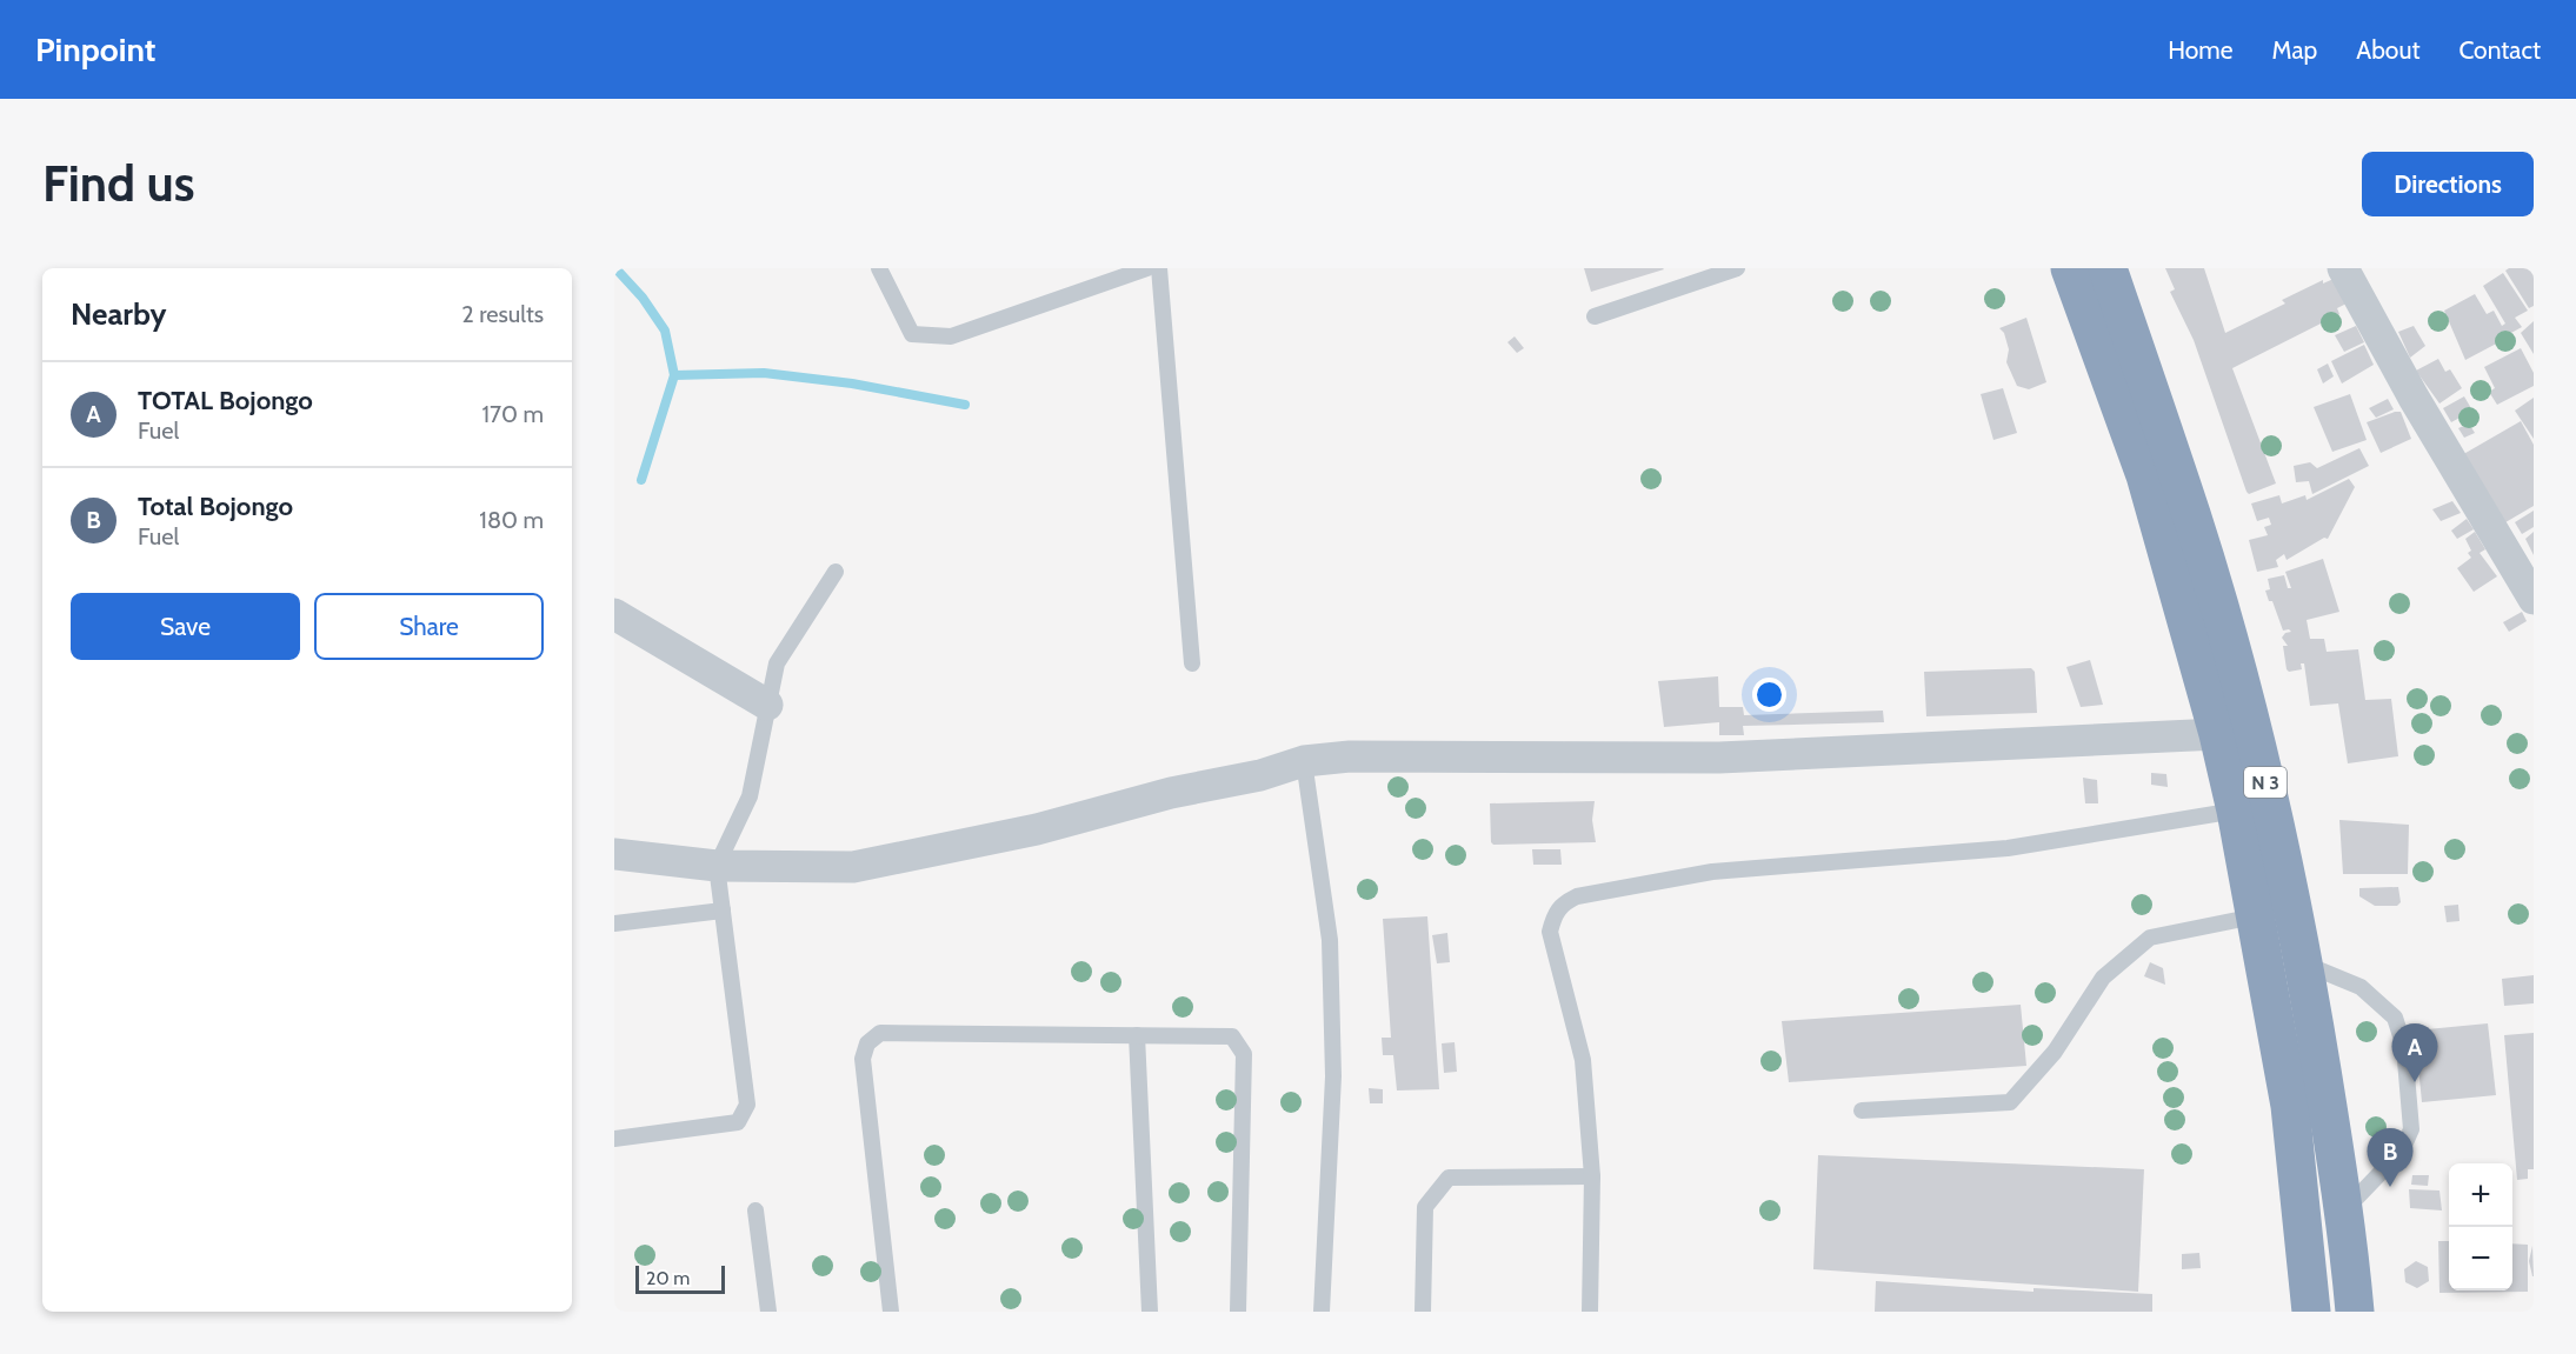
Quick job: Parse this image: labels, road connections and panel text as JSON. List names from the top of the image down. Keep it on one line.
{"streets":{"highway":["N 3"]},"scale_bar":"20 m","page":{"header":"Pinpoint","nav":["Home","Map","About","Contact"],"buttons":["Directions",["Save","Share"]],"title":"Find us","heading":["Nearby","2 results"],"list":[{"mark":"A","name":"TOTAL Bojongo","note":"Fuel","value":"170 m"},{"mark":"B","name":"Total Bojongo","note":"Fuel","value":"180 m"}],"pins":["A","B"],"map_buttons":["+","−"],"scale":"20 m"}}
